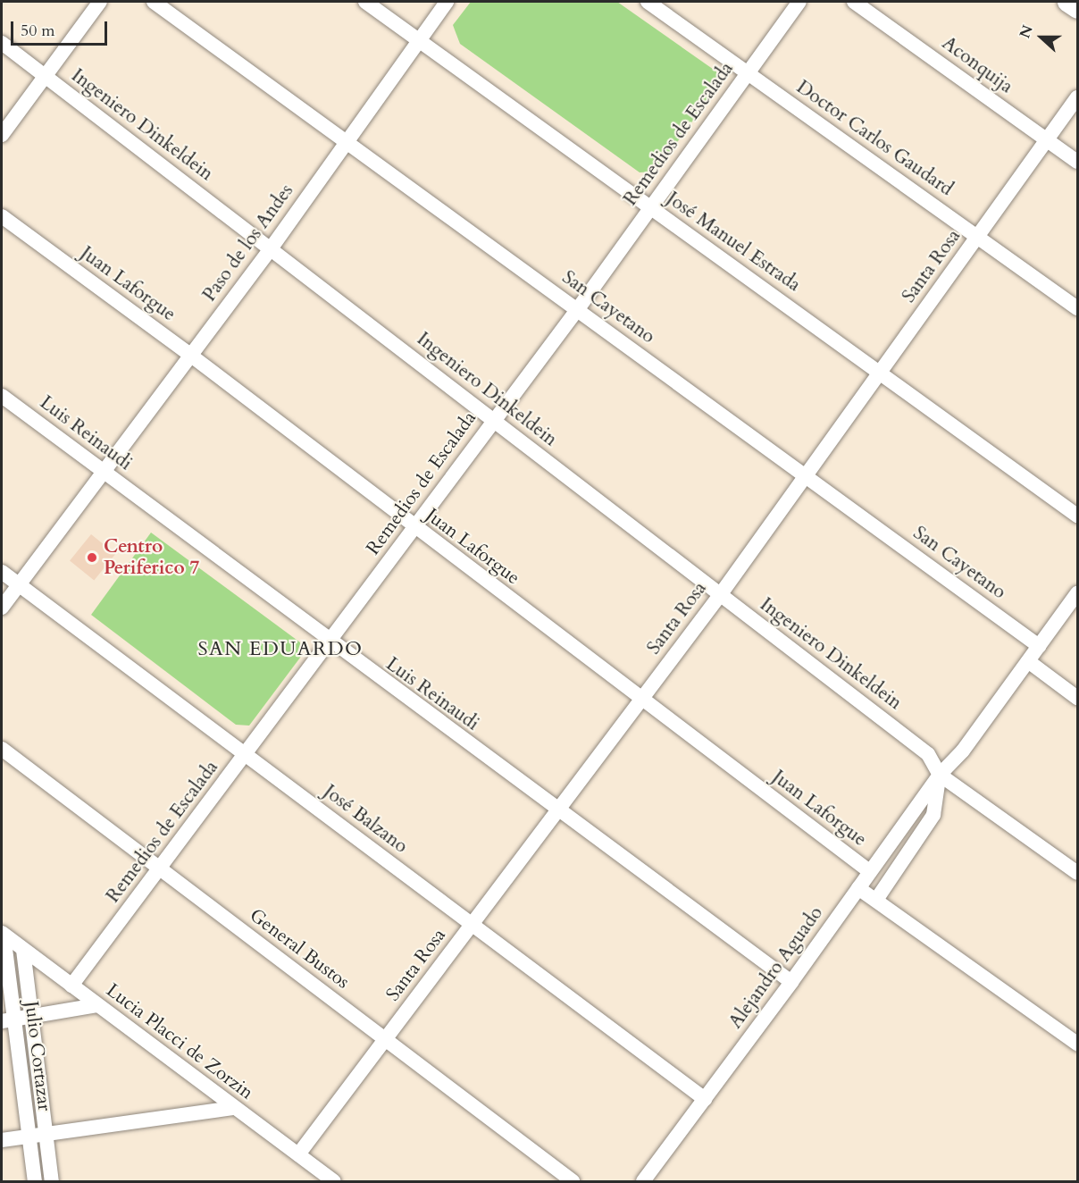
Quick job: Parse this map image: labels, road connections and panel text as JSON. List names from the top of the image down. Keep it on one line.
{"streets":{"street":["Aconquija","Ingeniero Dinkeldein","Remedios de Escalada","Doctor Carlos Gaudard","José Manuel Estrada","Paso de los Andes","Santa Rosa","Juan Laforgue","San Cayetano","Luis Reinaudi","José Balzano","General Bustos","Alejandro Aguado","Lucia Placci de Zorzin","Julio Cortazar"]},"crossings":[["Aconquija","Santa Rosa"],["Ingeniero Dinkeldein","Remedios de Escalada"],["Ingeniero Dinkeldein","Paso de los Andes"],["Ingeniero Dinkeldein","Santa Rosa"],["Ingeniero Dinkeldein","Alejandro Aguado"],["Remedios de Escalada","Doctor Carlos Gaudard"],["Remedios de Escalada","José Manuel Estrada"],["Remedios de Escalada","Juan Laforgue"],["Remedios de Escalada","San Cayetano"],["Remedios de Escalada","Luis Reinaudi"],["Remedios de Escalada","José Balzano"],["Remedios de Escalada","General Bustos"],["Remedios de Escalada","Lucia Placci de Zorzin"],["Doctor Carlos Gaudard","Santa Rosa"],["José Manuel Estrada","Paso de los Andes"],["José Manuel Estrada","Santa Rosa"],["Paso de los Andes","Juan Laforgue"],["Paso de los Andes","San Cayetano"],["Paso de los Andes","Luis Reinaudi"],["Paso de los Andes","José Balzano"],["Santa Rosa","Juan Laforgue"],["Santa Rosa","San Cayetano"],["Santa Rosa","Luis Reinaudi"],["Santa Rosa","José Balzano"],["Santa Rosa","General Bustos"],["Santa Rosa","Lucia Placci de Zorzin"],["Juan Laforgue","Alejandro Aguado"],["San Cayetano","Alejandro Aguado"],["Luis Reinaudi","Alejandro Aguado"],["José Balzano","Alejandro Aguado"],["Lucia Placci de Zorzin","Julio Cortazar"]],"districts":["SAN EDUARDO"],"places":["Centro Periferico 7"],"scale_bar":"50 m","north":"left"}
